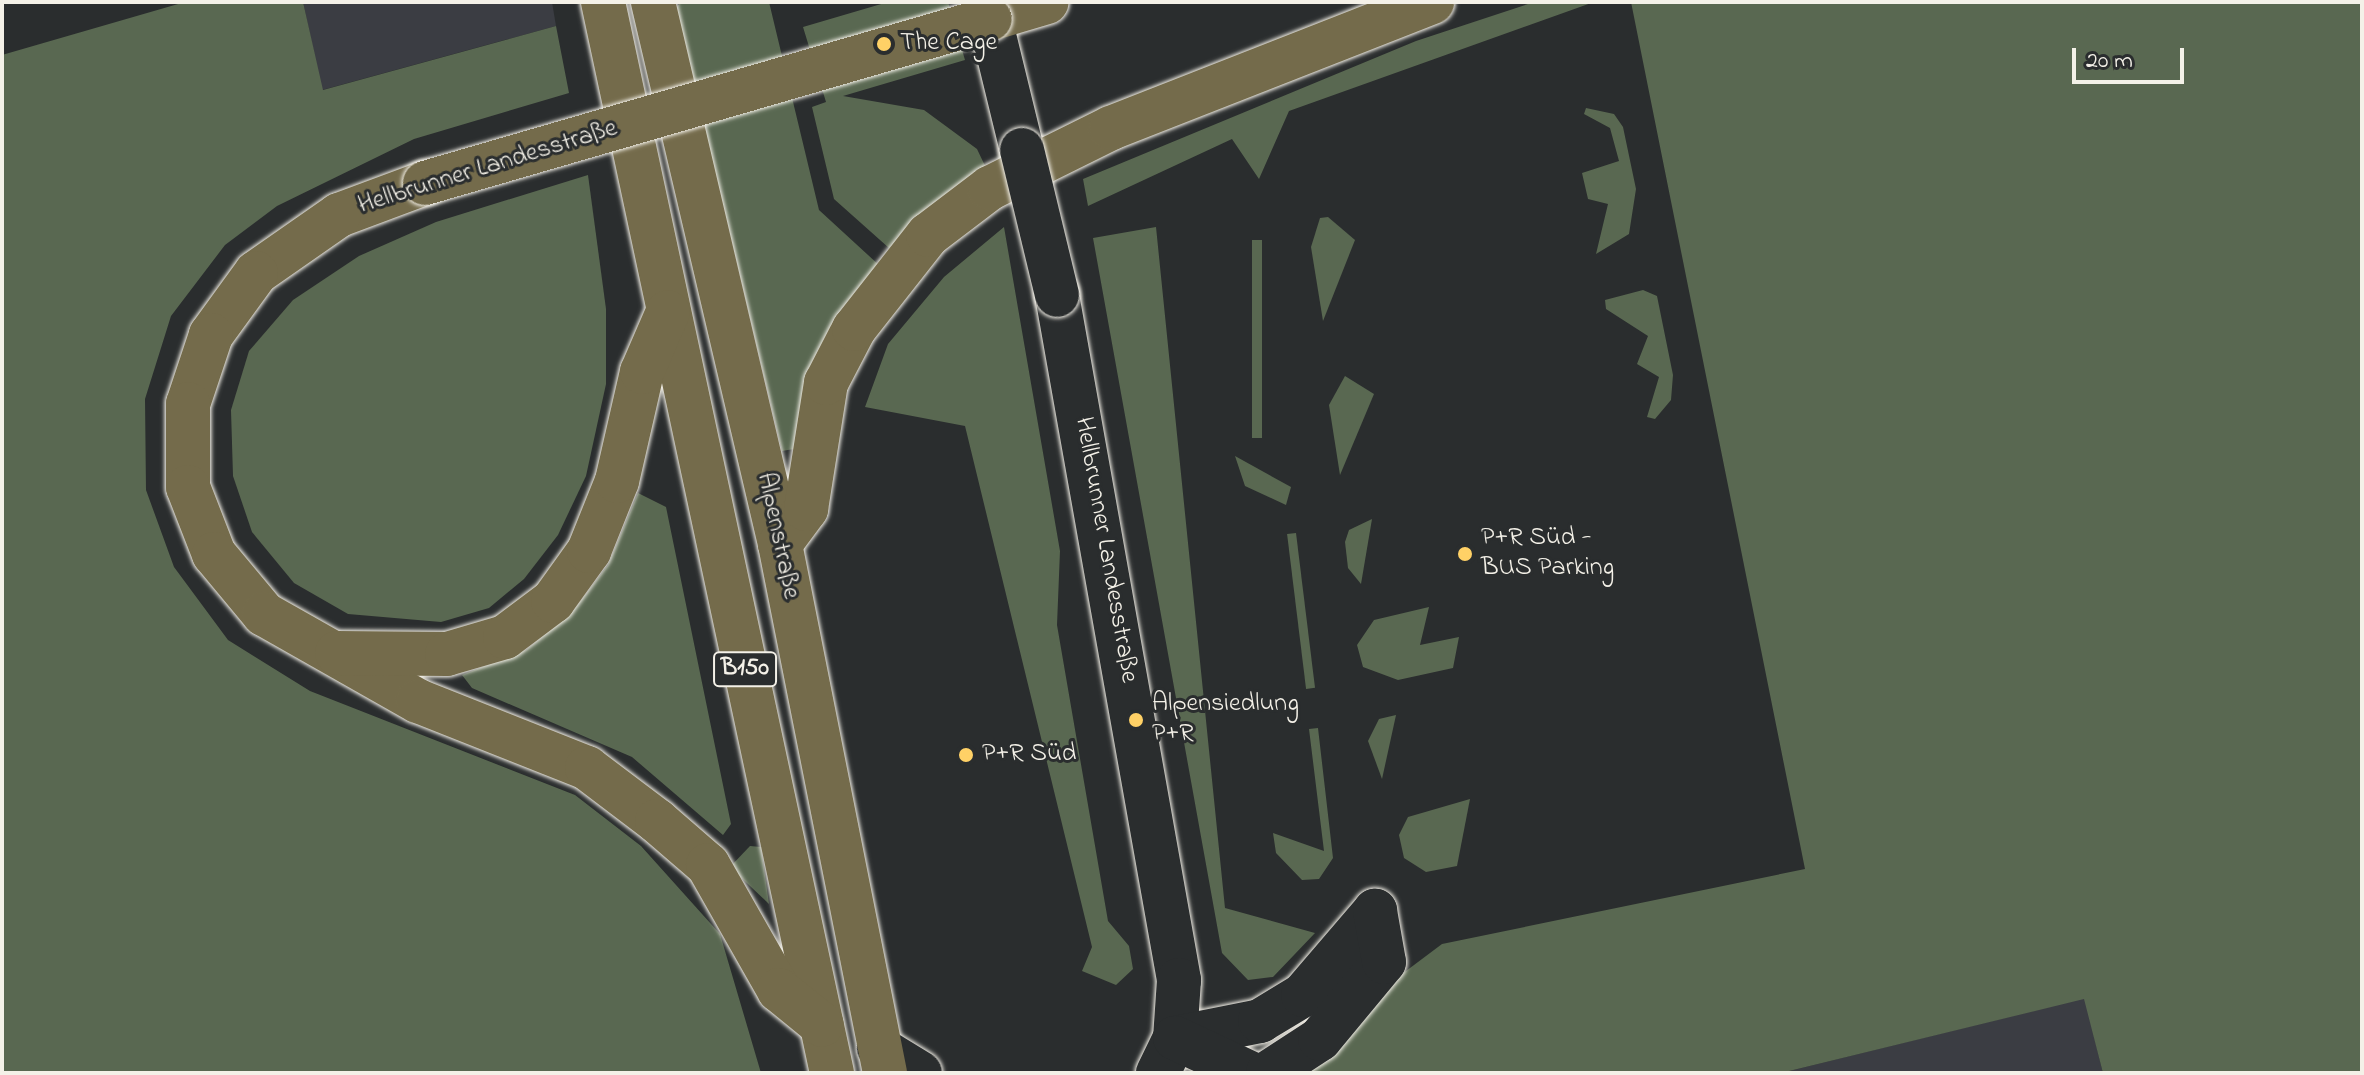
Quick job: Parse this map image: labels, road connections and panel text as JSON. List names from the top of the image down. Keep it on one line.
{"streets":{"main road":["Hellbrunner Landesstraße","Alpenstraße","B150"]},"crossings":[["Hellbrunner Landesstraße","B150"]],"places":["The Cage","P+R Süd - BUS Parking","Alpensiedlung P+R","P+R Süd"],"scale_bar":"20 m"}
